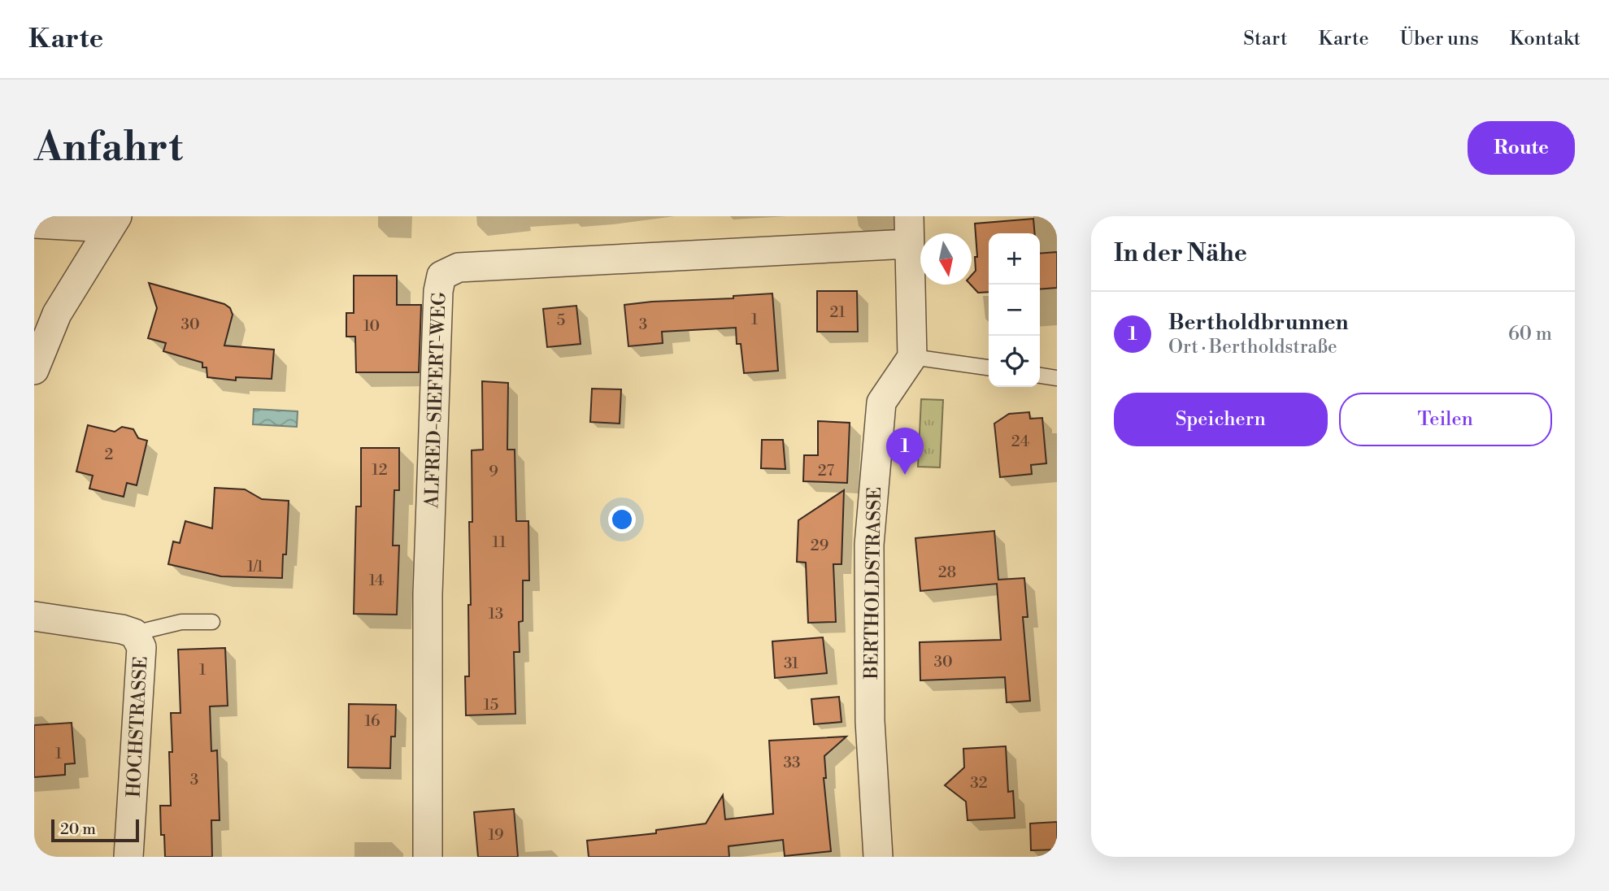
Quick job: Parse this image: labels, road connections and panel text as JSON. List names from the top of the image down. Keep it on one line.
{"streets":{"street":["ALFRED-SIEFERT-WEG","BERTHOLDSTRASSE","HOCHSTRASSE"]},"house_numbers":["21","1","5","30","3","10","24","2","12","27","9","11","29","1/1","28","14","13","30","31","1","15","16","1","33","3","32","19"],"scale_bar":"20 m","north":"bottom","page":{"header":"Karte","nav":["Start","Karte","Über uns","Kontakt"],"buttons":["Route",["Speichern","Teilen"]],"title":"Anfahrt","heading":"In der Nähe","map_buttons":["+","−"],"list":[{"mark":"1","name":"Bertholdbrunnen","note":"Ort · Bertholdstraße","value":"60 m"}],"pins":"1","scale":"20 m"}}
